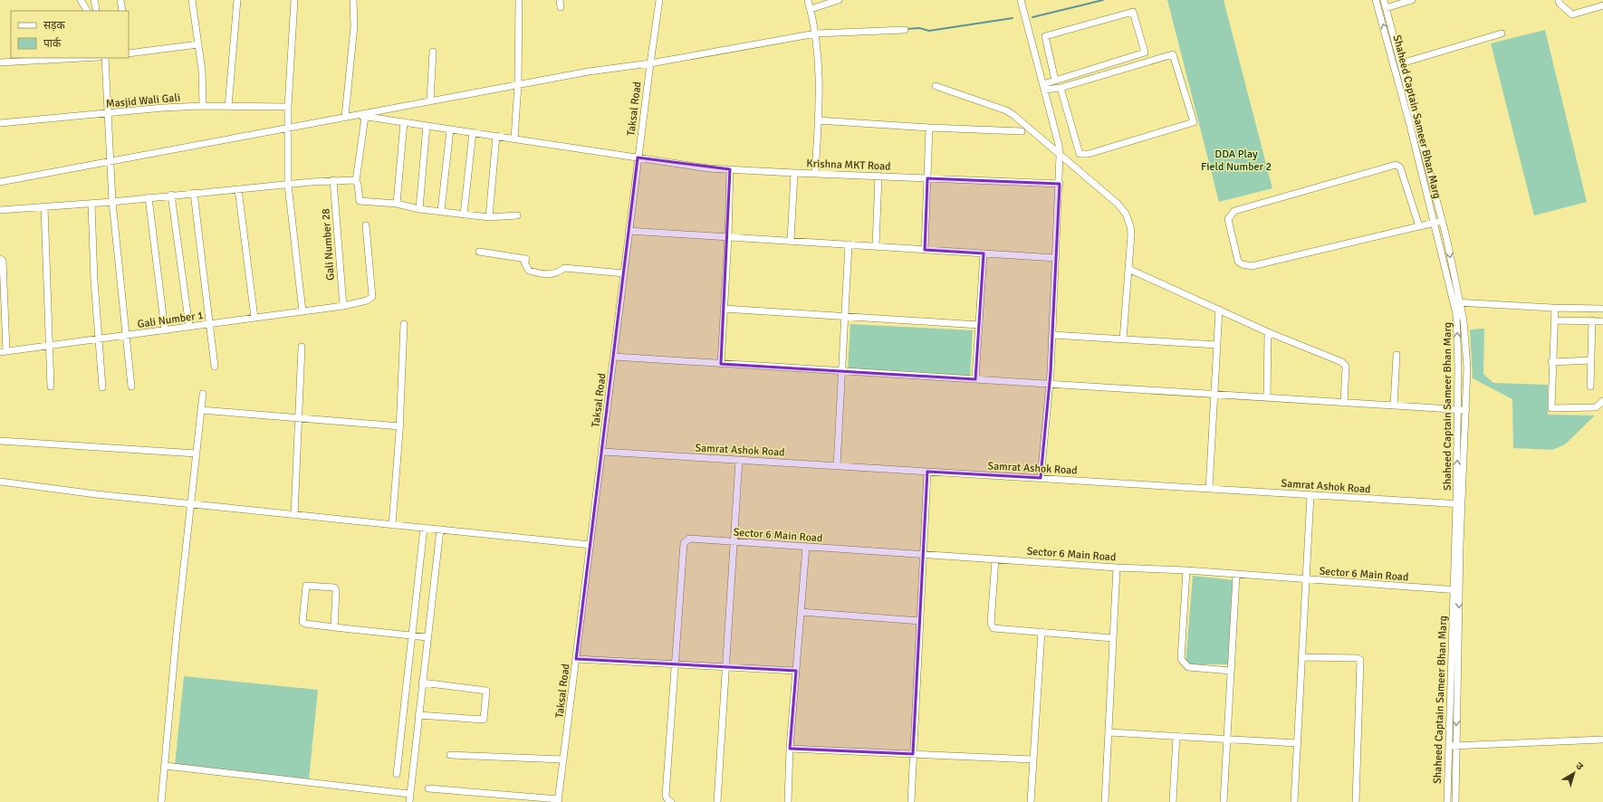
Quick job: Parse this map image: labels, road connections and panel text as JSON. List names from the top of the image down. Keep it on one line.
{"streets":{"street":["Masjid Wali Gali","Taksal Road","Shaheed Captain Sameer Bhan Marg","Krishna MKT Road","Gali Number 28","Gali Number 1","Samrat Ashok Road","Sector 6 Main Road"]},"crossings":[["Taksal Road","Krishna MKT Road"],["Taksal Road","Samrat Ashok Road"],["Shaheed Captain Sameer Bhan Marg","Samrat Ashok Road"],["Shaheed Captain Sameer Bhan Marg","Sector 6 Main Road"],["Gali Number 28","Gali Number 1"]],"parks":["DDA Play Field Number 2"],"legend":["सड़क","पार्क"],"north":"top right"}
